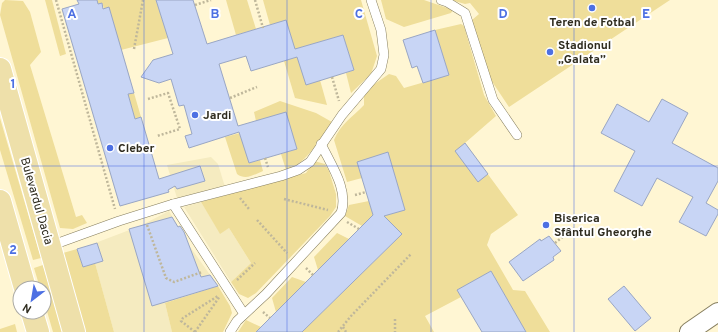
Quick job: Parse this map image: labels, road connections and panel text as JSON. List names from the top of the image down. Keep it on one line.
{"streets":{"main road":["Bulevardul Dacia"]},"places":["Teren de Fotbal","Stadionul „Galata”","Jardi","Cleber","Biserica Sfântul Gheorghe"],"north":"bottom left","grid":{"columns":["A","B","C","D","E"],"rows":["1","2"]}}
